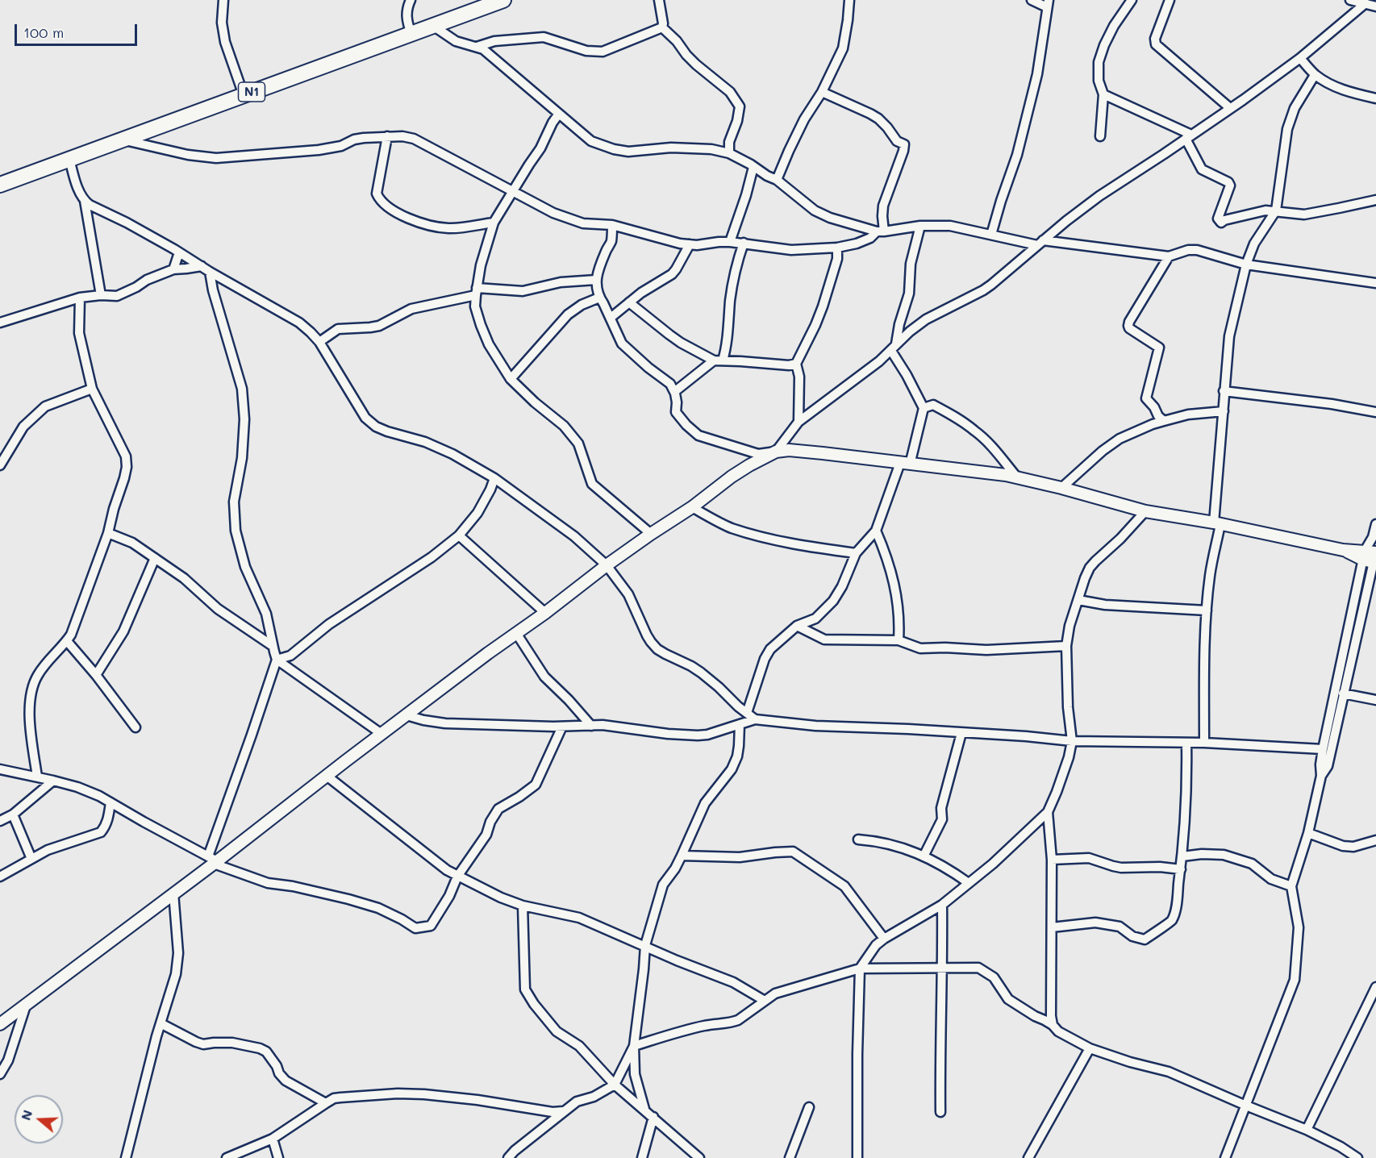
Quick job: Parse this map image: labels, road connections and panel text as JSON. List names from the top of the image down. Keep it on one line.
{"streets":{"highway":["N1"]},"scale_bar":"100 m","north":"left"}
